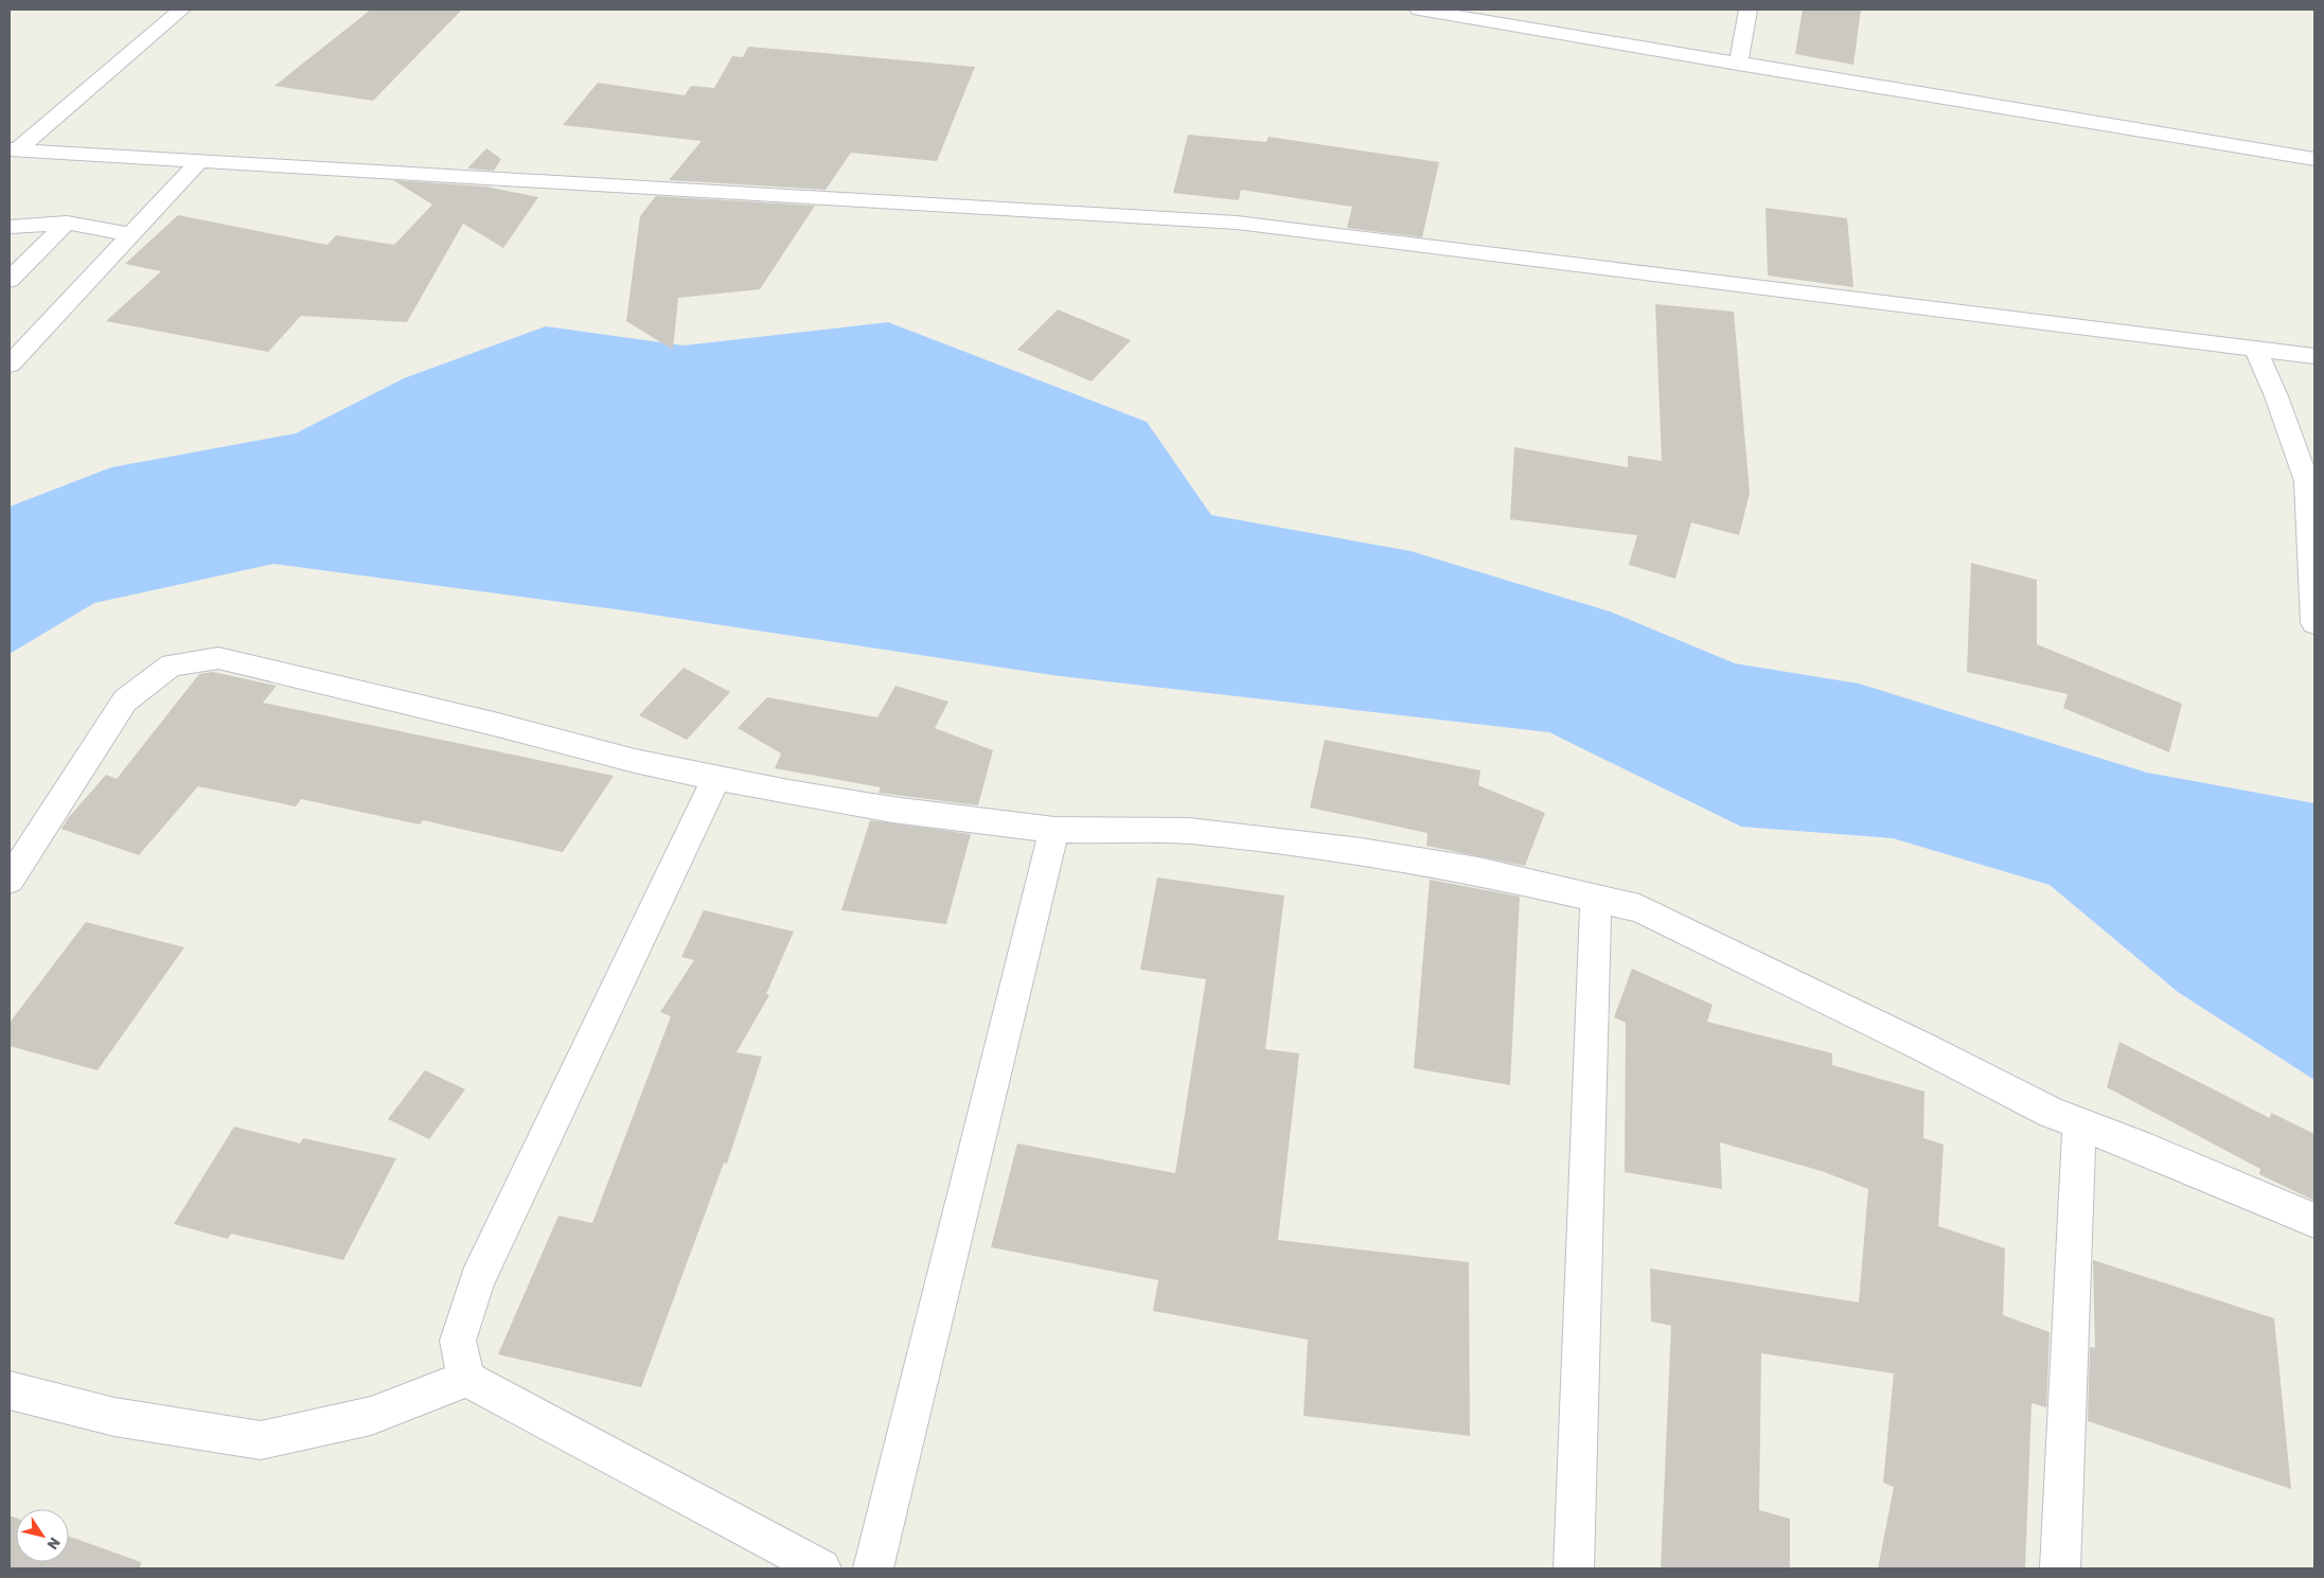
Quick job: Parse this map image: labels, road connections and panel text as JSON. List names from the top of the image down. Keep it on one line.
{"north":"bottom right"}
